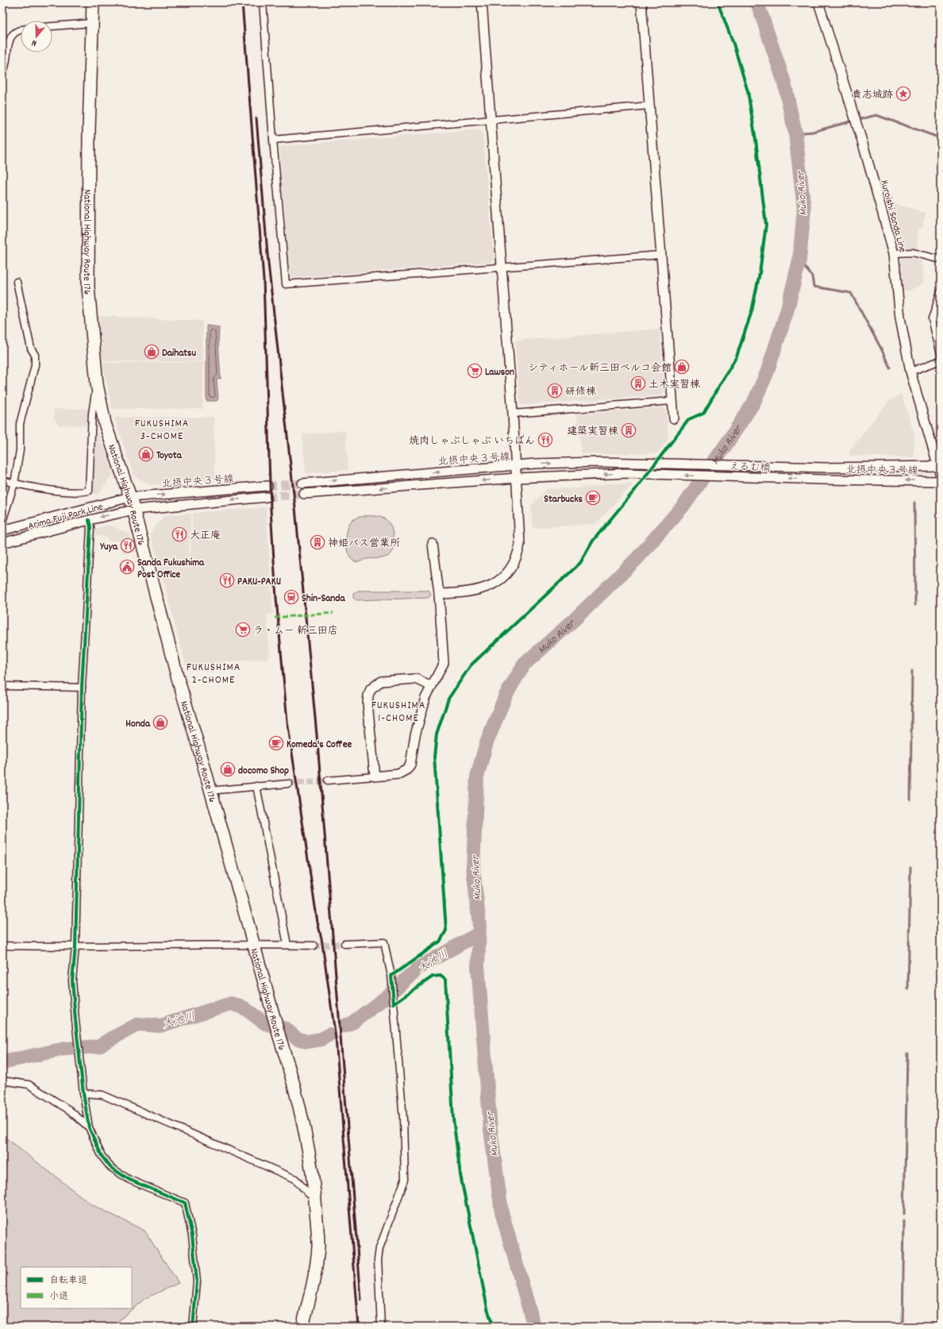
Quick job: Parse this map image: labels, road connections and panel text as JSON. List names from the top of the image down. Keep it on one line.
{"streets":{"highway":["National Highway Route 176"],"street":["Kuroishi Sanda Line","北摂中央３号線","えるむ橋","Arima Fuji Park Line"]},"crossings":[["Kuroishi Sanda Line","北摂中央３号線"],["National Highway Route 176","北摂中央３号線"],["National Highway Route 176","Arima Fuji Park Line"],["北摂中央３号線","えるむ橋"],["北摂中央３号線","Arima Fuji Park Line"]],"districts":["FUKUSHIMA 3-CHOME","FUKUSHIMA 2-CHOME","FUKUSHIMA 1-CHOME"],"water":["Muko River","大池川"],"places":{"place":["貴志城跡"],"shop":["Daihatsu","シティホール新三田ベルコ会館","Toyota","Honda","docomo Shop"],"supermarket":["Lawson","ラ・ムー 新三田店"],"building":["土木実習棟","研修棟","建築実習棟","神姫バス営業所"],"restaurant":["焼肉しゃぶしゃぶ いちばん","大正庵","Yuya","PAKU-PAKU"],"cafe":["Starbucks","Komeda's Coffee"],"public building":["Sanda Fukushima Post Office"],"station":["Shin-Sanda"]},"legend":["自転車道","小道"],"north":"bottom"}
